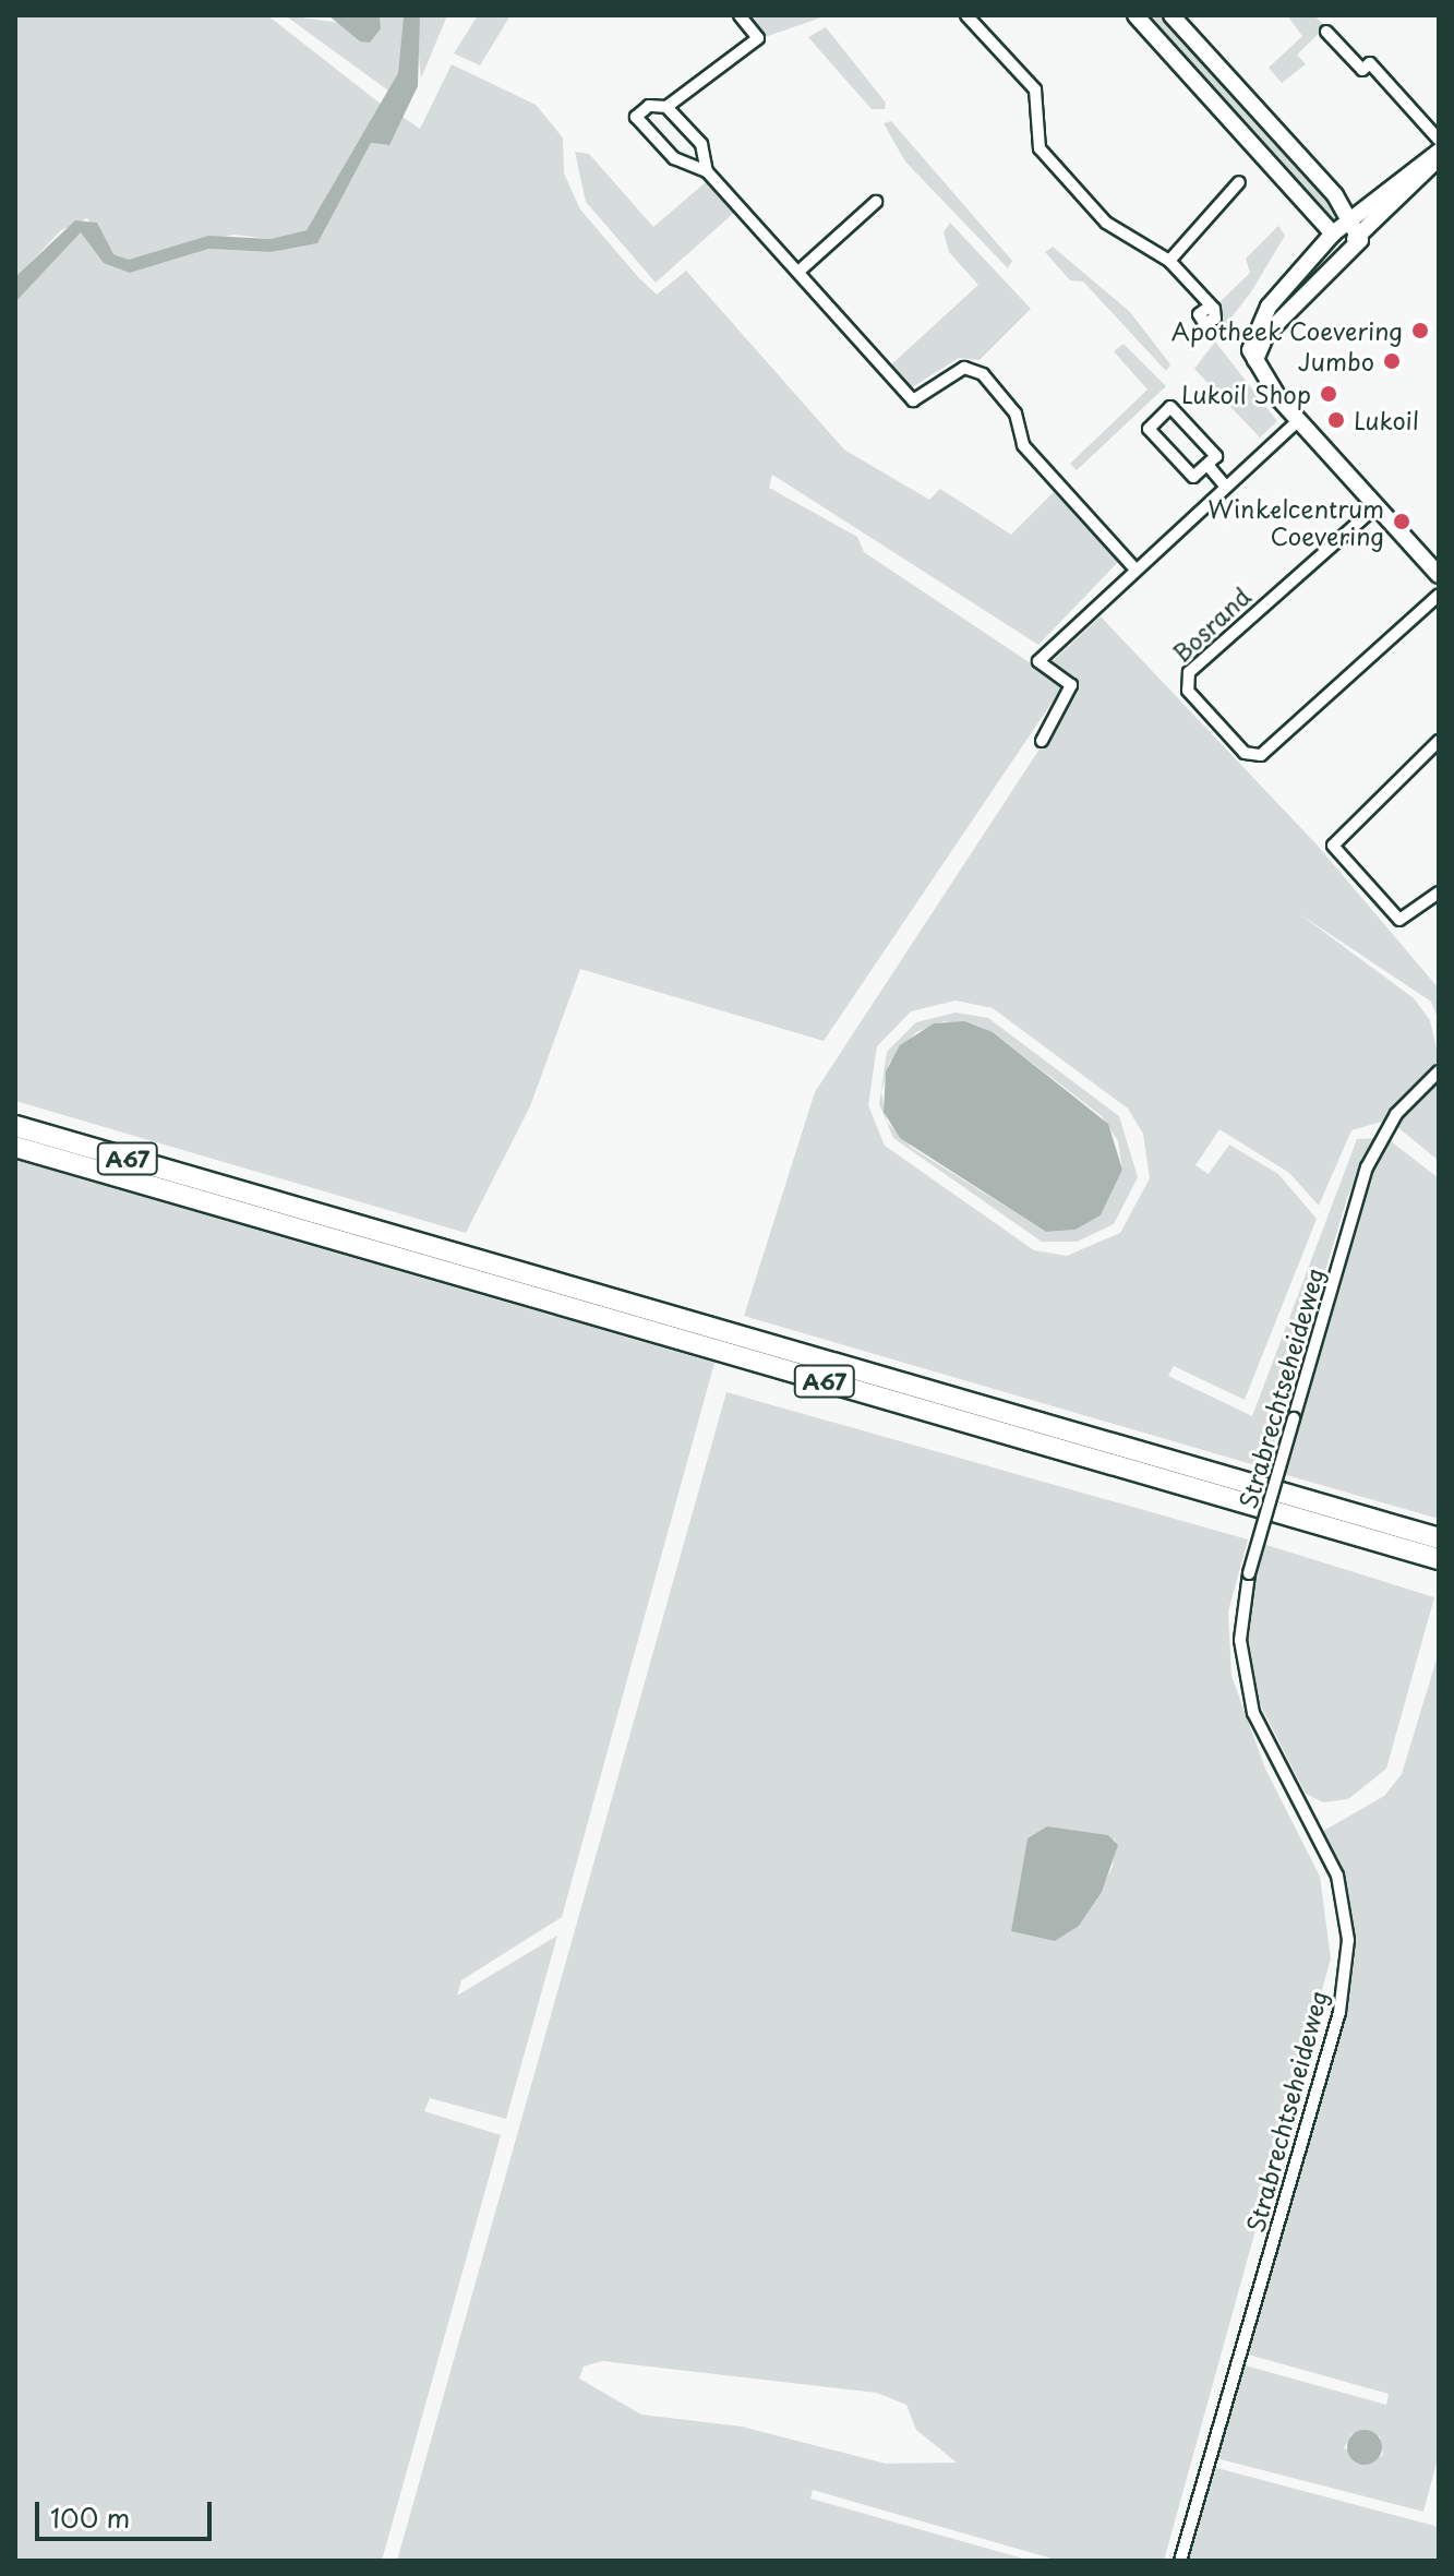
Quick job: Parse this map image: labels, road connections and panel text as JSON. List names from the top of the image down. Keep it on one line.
{"streets":{"highway":["A67"],"street":["Bosrand","Strabrechtseheideweg"]},"places":["Apotheek Coevering","Jumbo","Lukoil Shop","Lukoil","Winkelcentrum Coevering"],"scale_bar":"100 m"}
